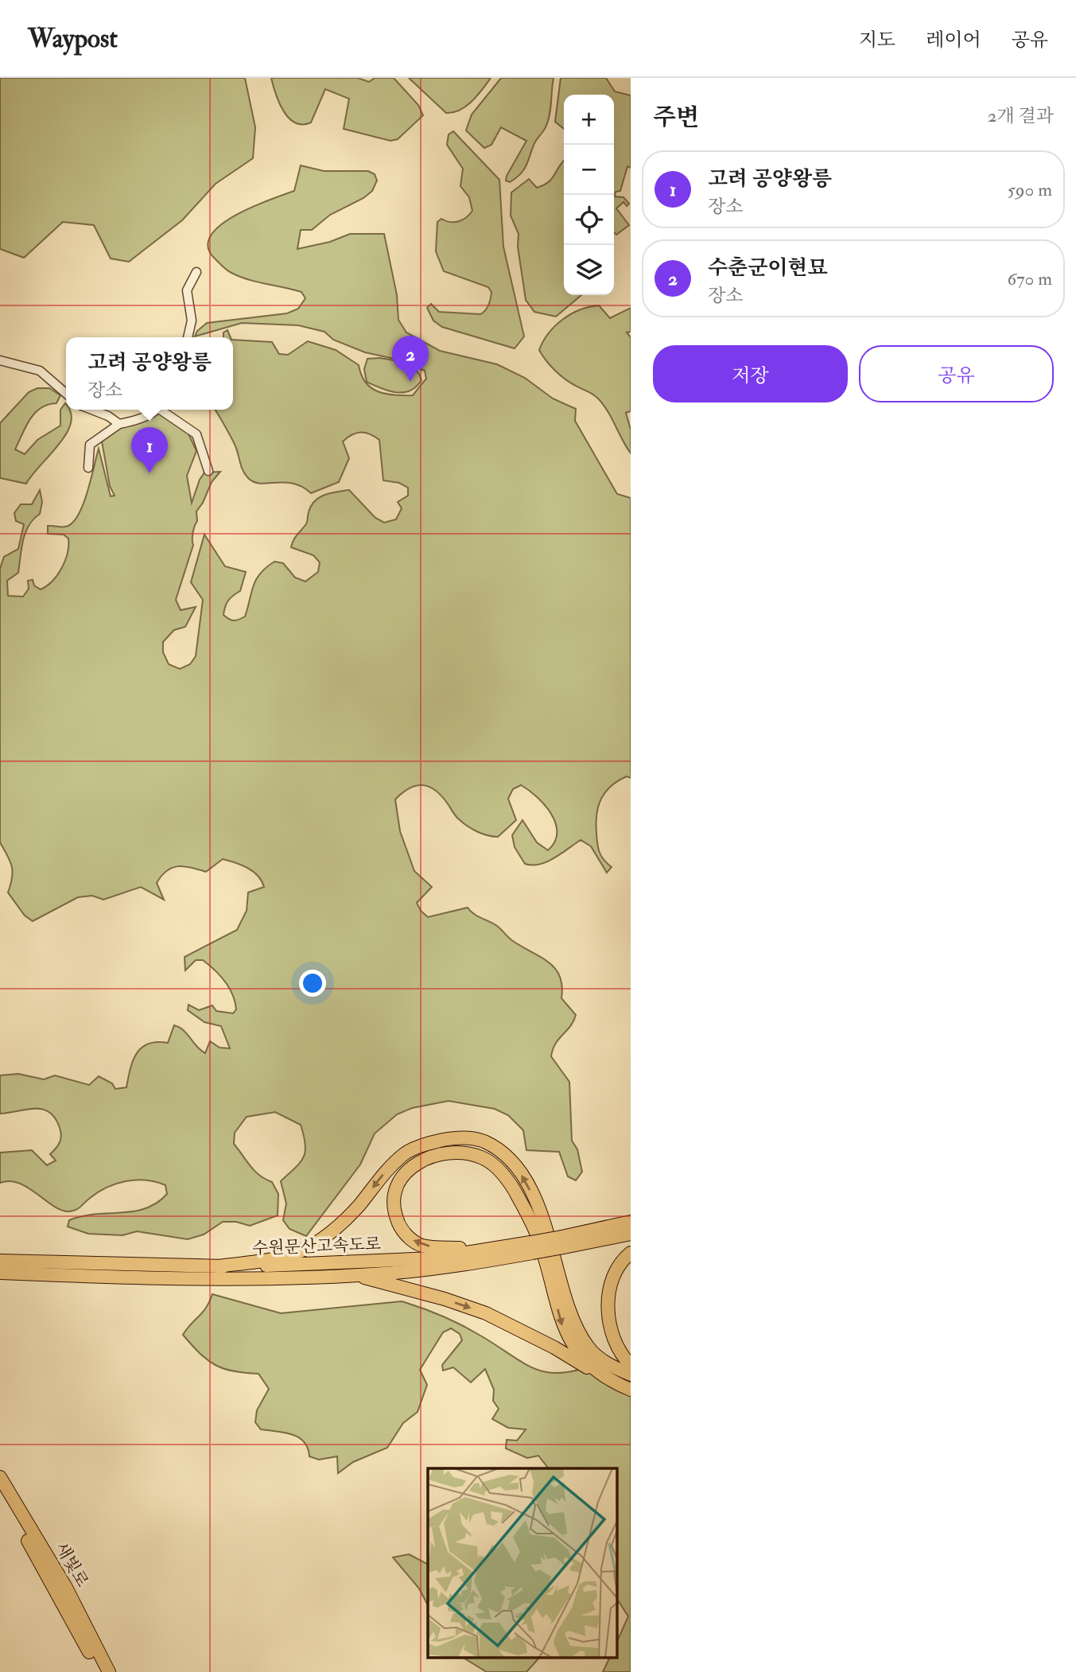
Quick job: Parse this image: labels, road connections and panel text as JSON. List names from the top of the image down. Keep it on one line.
{"streets":{"highway":["수원문산고속도로","새빛로"]},"page":{"header":"Waypost","nav":["지도","레이어","공유"],"heading":["주변","2개 결과"],"map_buttons":["+","−"],"list":[{"mark":"1","name":"고려 공양왕릉","note":"장소","value":"590 m"},{"mark":"2","name":"수춘군이현묘","note":"장소","value":"670 m"}],"buttons":["저장","공유"],"pins":["2","1"],"popup":["고려 공양왕릉","장소"]}}
